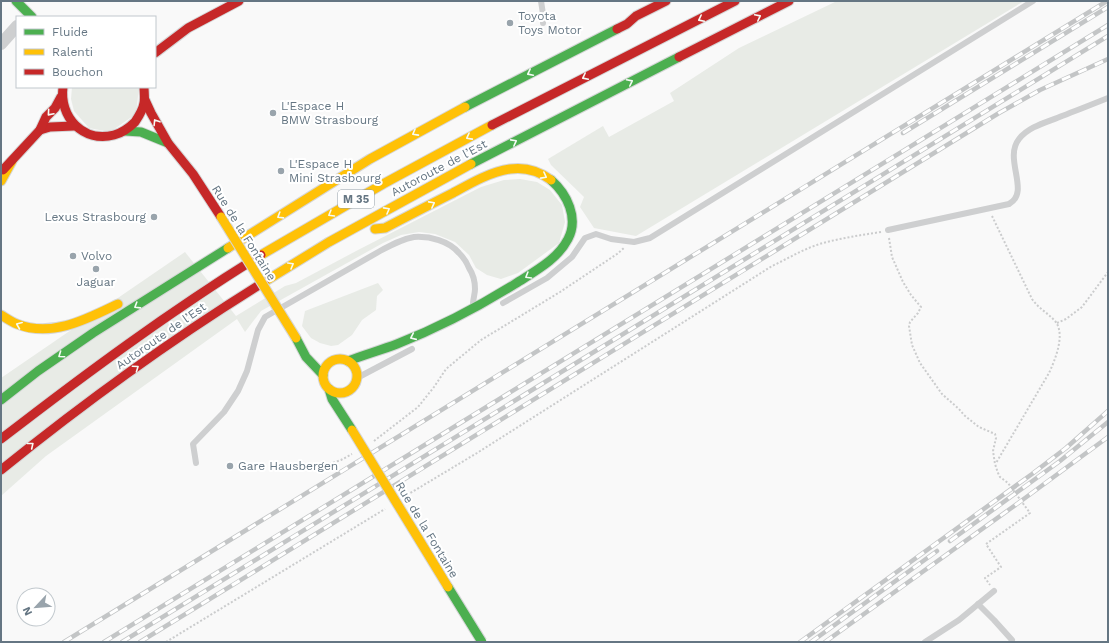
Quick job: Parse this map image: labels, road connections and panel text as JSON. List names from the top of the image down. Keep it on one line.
{"streets":{"main road":["Autoroute de l’Est","M 35","Rue de la Fontaine"]},"places":["Toyota Toys Motor","L'Espace H BMW Strasbourg","L'Espace H Mini Strasbourg","Lexus Strasbourg","Volvo","Jaguar","Gare Hausbergen"],"legend":["Fluide","Ralenti","Bouchon"],"north":"bottom left"}
